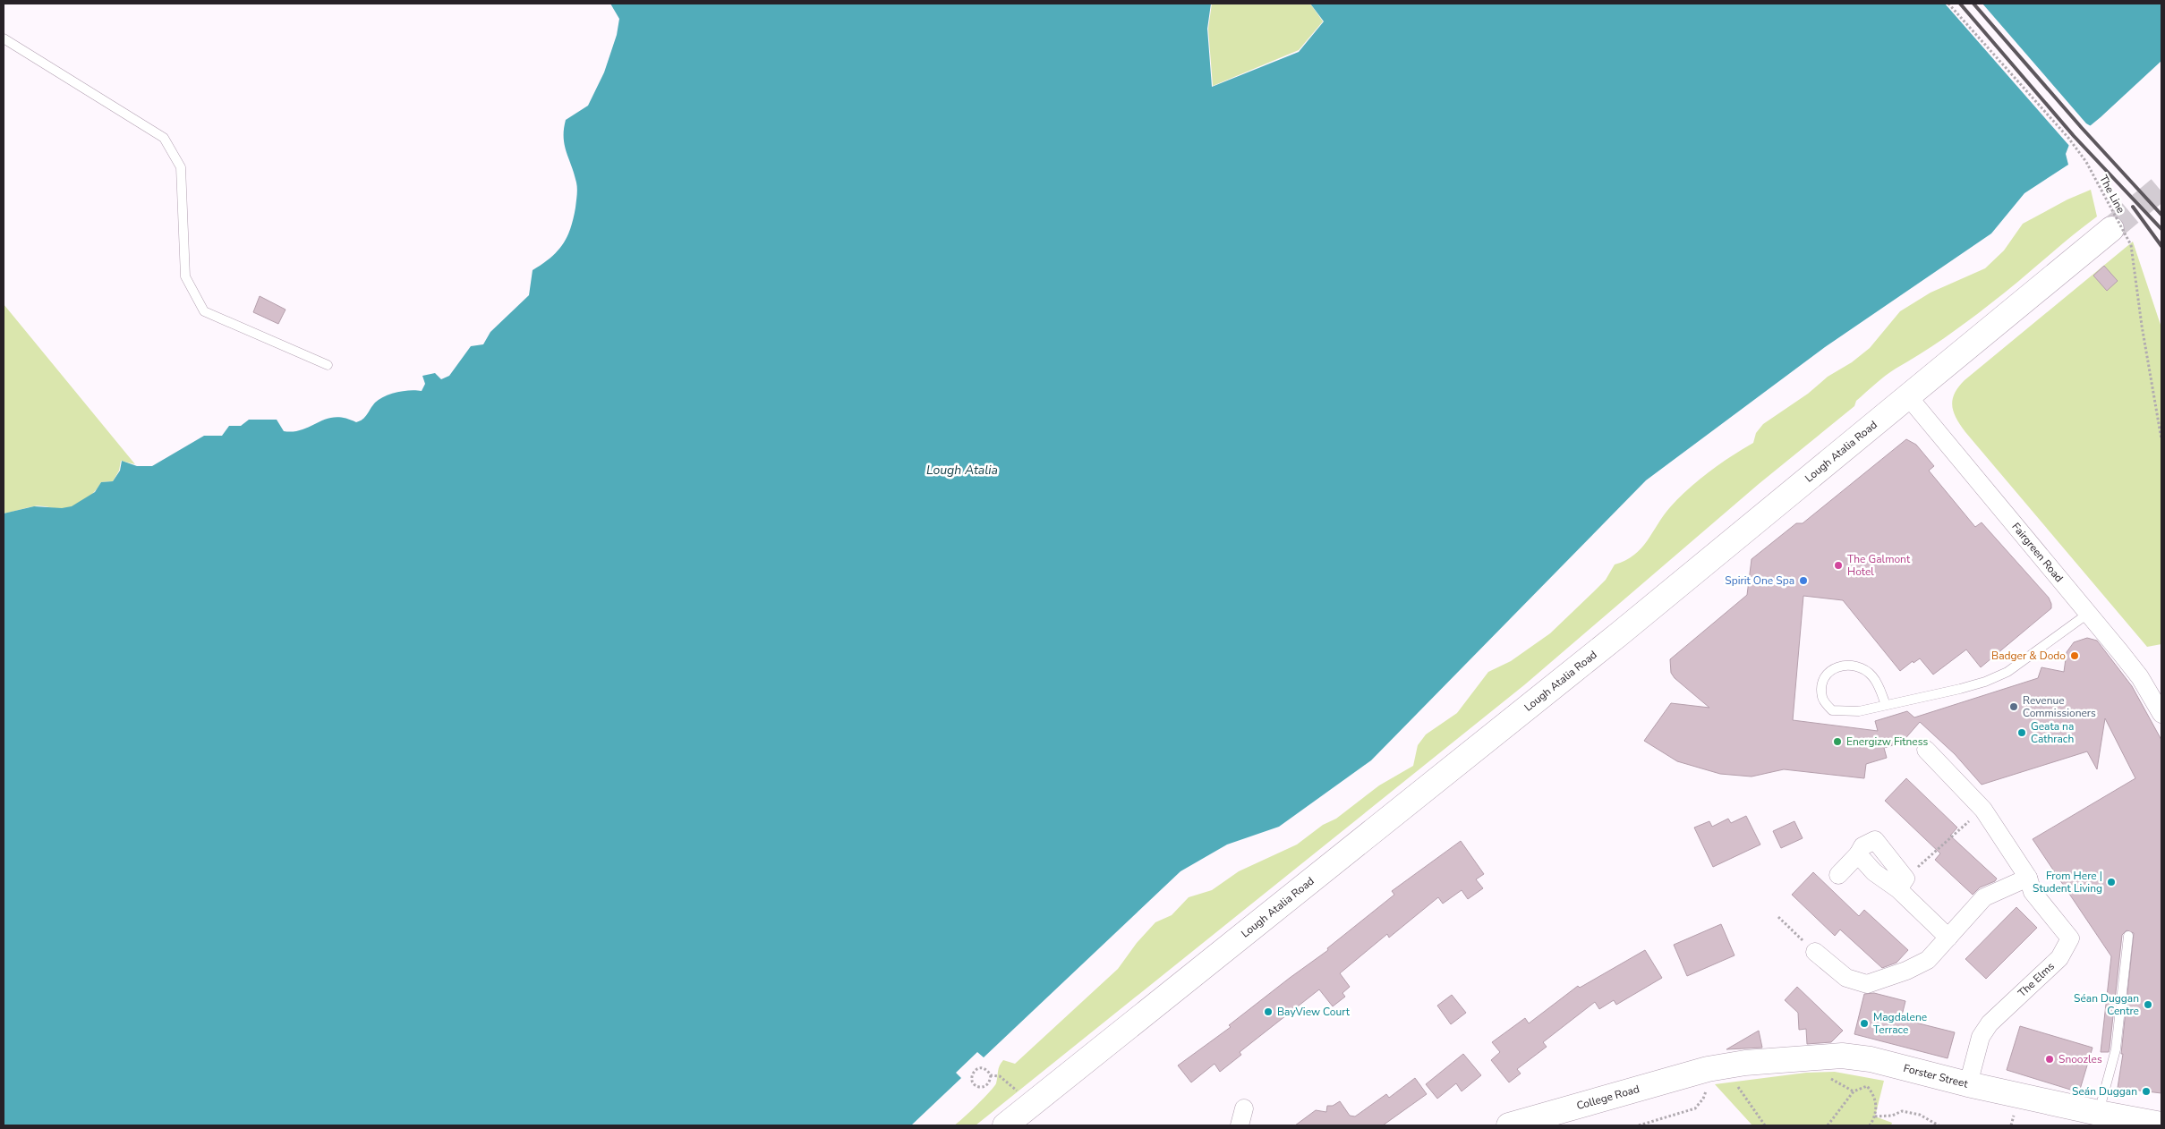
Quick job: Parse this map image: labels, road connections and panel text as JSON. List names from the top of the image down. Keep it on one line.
{"streets":{"street":["Lough Atalia Road","Fairgreen Road","The Elms","Forster Street","College Road"],"path":["The Line"]},"crossings":[["Lough Atalia Road","Fairgreen Road"],["The Elms","Forster Street"],["Forster Street","College Road"]],"water":["Lough Atalia"],"places":["The Galmont Hotel","Spirit One Spa","Badger & Dodo","Revenue Commissioners","Geata na Cathrach","Energizw Fitness","From Here | Student Living","Séan Duggan Centre","BayView Court","Magdalene Terrace","Snoozles","Seán Duggan"]}
